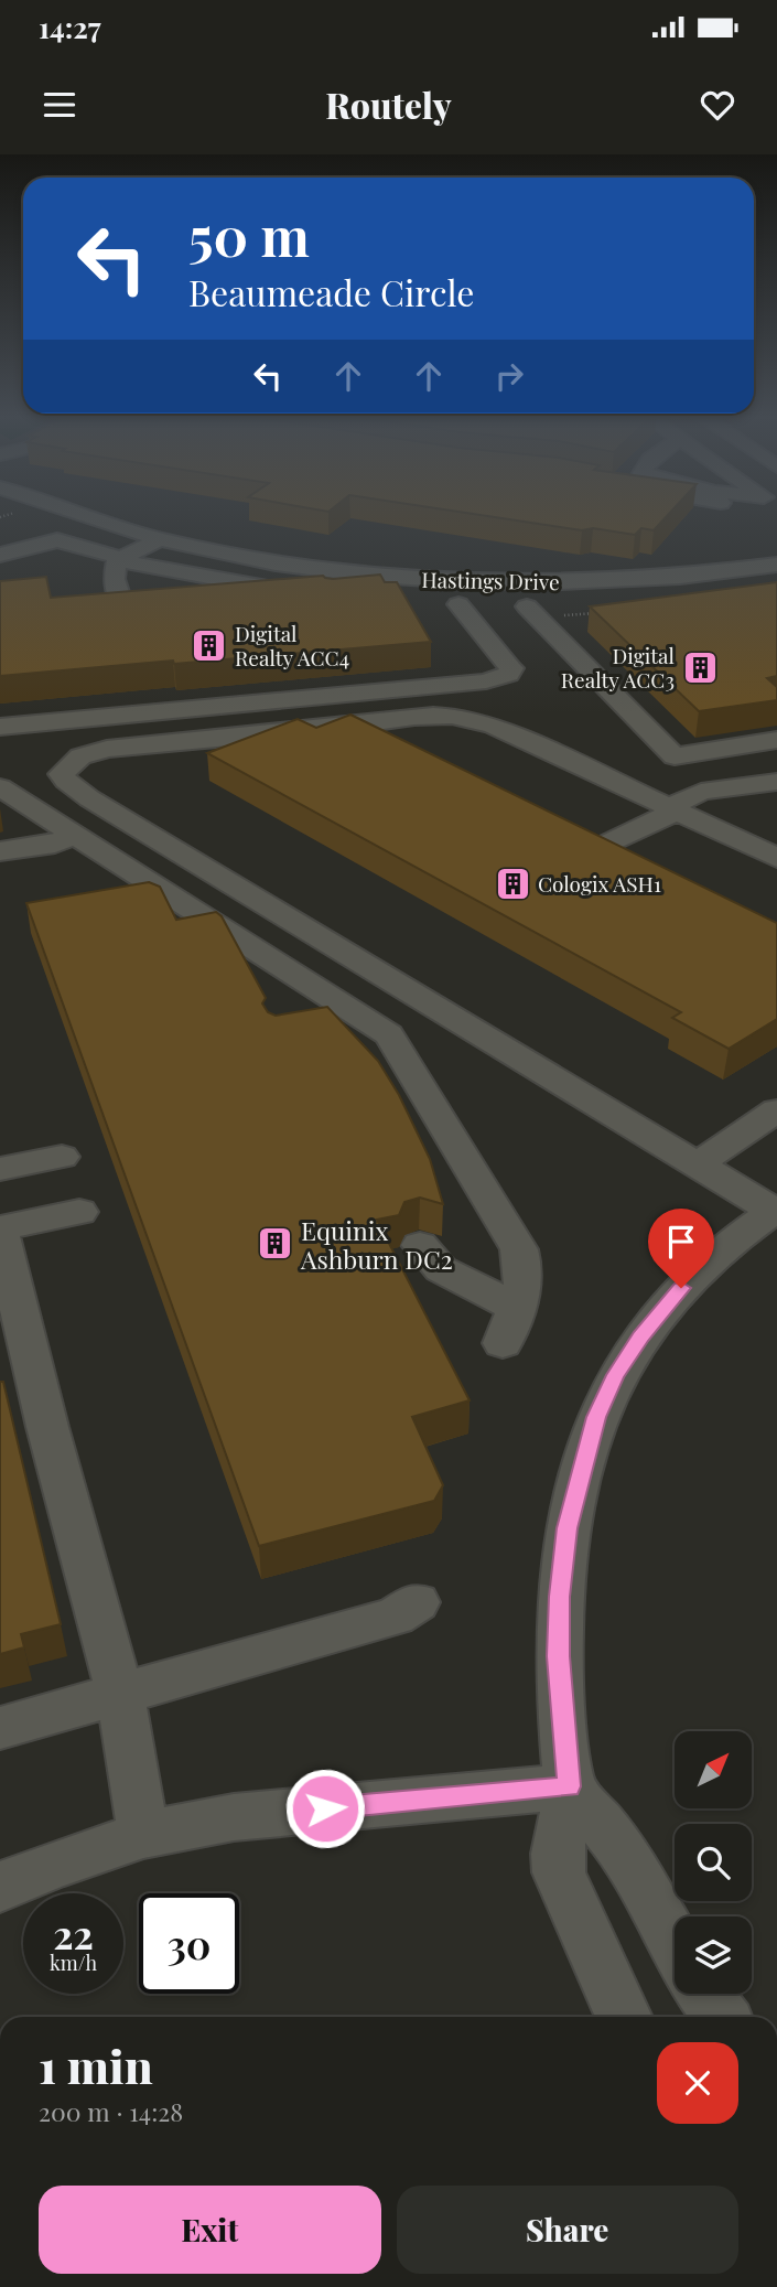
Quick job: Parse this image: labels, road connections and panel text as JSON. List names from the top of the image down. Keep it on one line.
{"streets":{"street":["Hastings Drive"]},"places":{"building":["Digital Realty ACC4","Digital Realty ACC3","Cologix ASH1","Equinix Ashburn DC2"]},"north":"top right","page":{"status":"14:27","header":"Routely","turn":["50 m","Beaumeade Circle"],"speed":"22 km/h","limit":"30","heading":["1 min","200 m · 14:28"],"buttons":["Exit","Share"]}}
